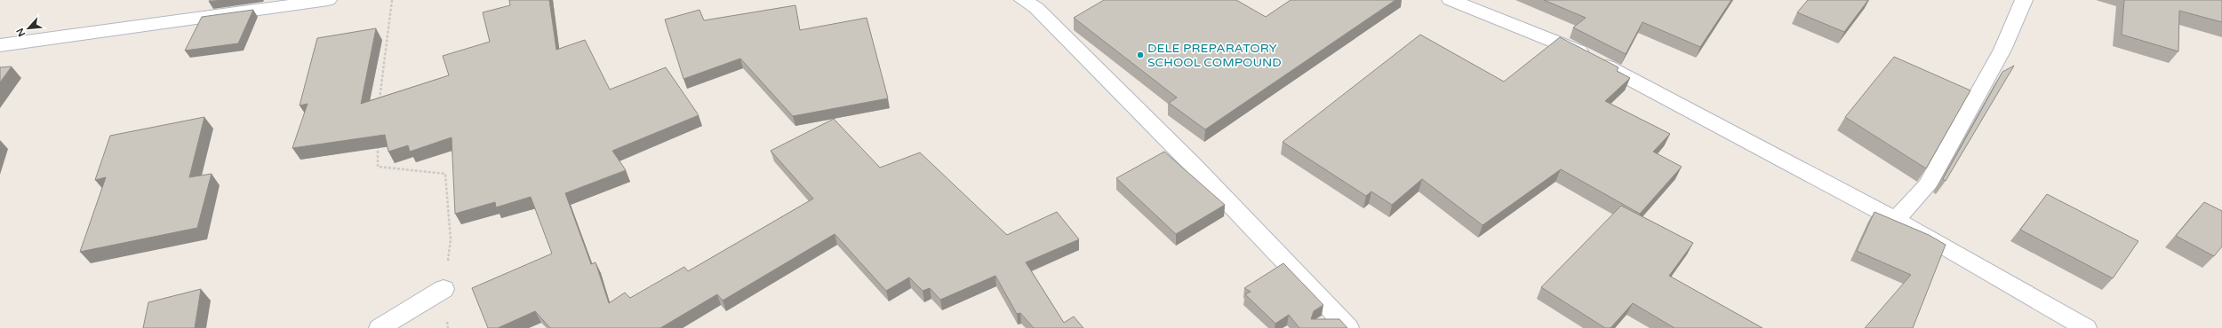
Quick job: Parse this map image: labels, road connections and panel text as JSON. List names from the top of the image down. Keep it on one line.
{"places":["DELE PREPARATORY SCHOOL COMPOUND"],"north":"bottom left"}
